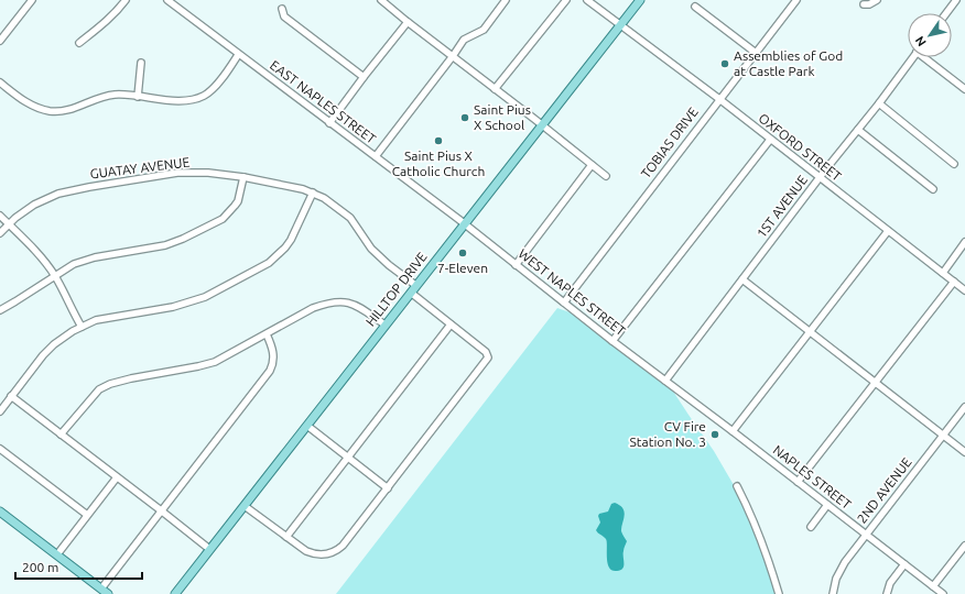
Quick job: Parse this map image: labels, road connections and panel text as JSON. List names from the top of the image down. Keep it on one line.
{"streets":{"main road":["HILLTOP DRIVE"],"street":["EAST NAPLES STREET","TOBIAS DRIVE","OXFORD STREET","GUATAY AVENUE","1ST AVENUE","WEST NAPLES STREET","NAPLES STREET","2ND AVENUE"]},"crossings":[["EAST NAPLES STREET","HILLTOP DRIVE"],["EAST NAPLES STREET","WEST NAPLES STREET"],["TOBIAS DRIVE","OXFORD STREET"],["TOBIAS DRIVE","WEST NAPLES STREET"],["OXFORD STREET","1ST AVENUE"],["OXFORD STREET","HILLTOP DRIVE"],["GUATAY AVENUE","HILLTOP DRIVE"],["1ST AVENUE","WEST NAPLES STREET"],["1ST AVENUE","NAPLES STREET"],["HILLTOP DRIVE","WEST NAPLES STREET"],["WEST NAPLES STREET","NAPLES STREET"],["NAPLES STREET","2ND AVENUE"]],"places":["Assemblies of God at Castle Park","Saint Pius X School","Saint Pius X Catholic Church","7-Eleven","CV Fire Station No. 3"],"scale_bar":"200 m","north":"bottom left"}
